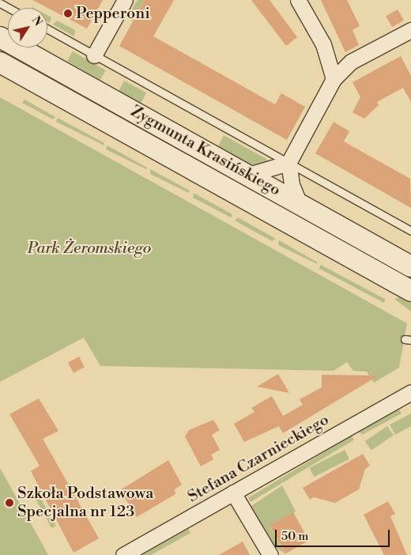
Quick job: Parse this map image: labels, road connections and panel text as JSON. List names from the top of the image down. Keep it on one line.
{"streets":{"main road":["Zygmunta Krasińskiego"],"street":["Stefana Czarnieckiego"]},"parks":["Park Żeromskiego"],"places":["Pepperoni","Szkoła Podstawowa Specjalna nr 123"],"scale_bar":"50 m","north":"top right"}
